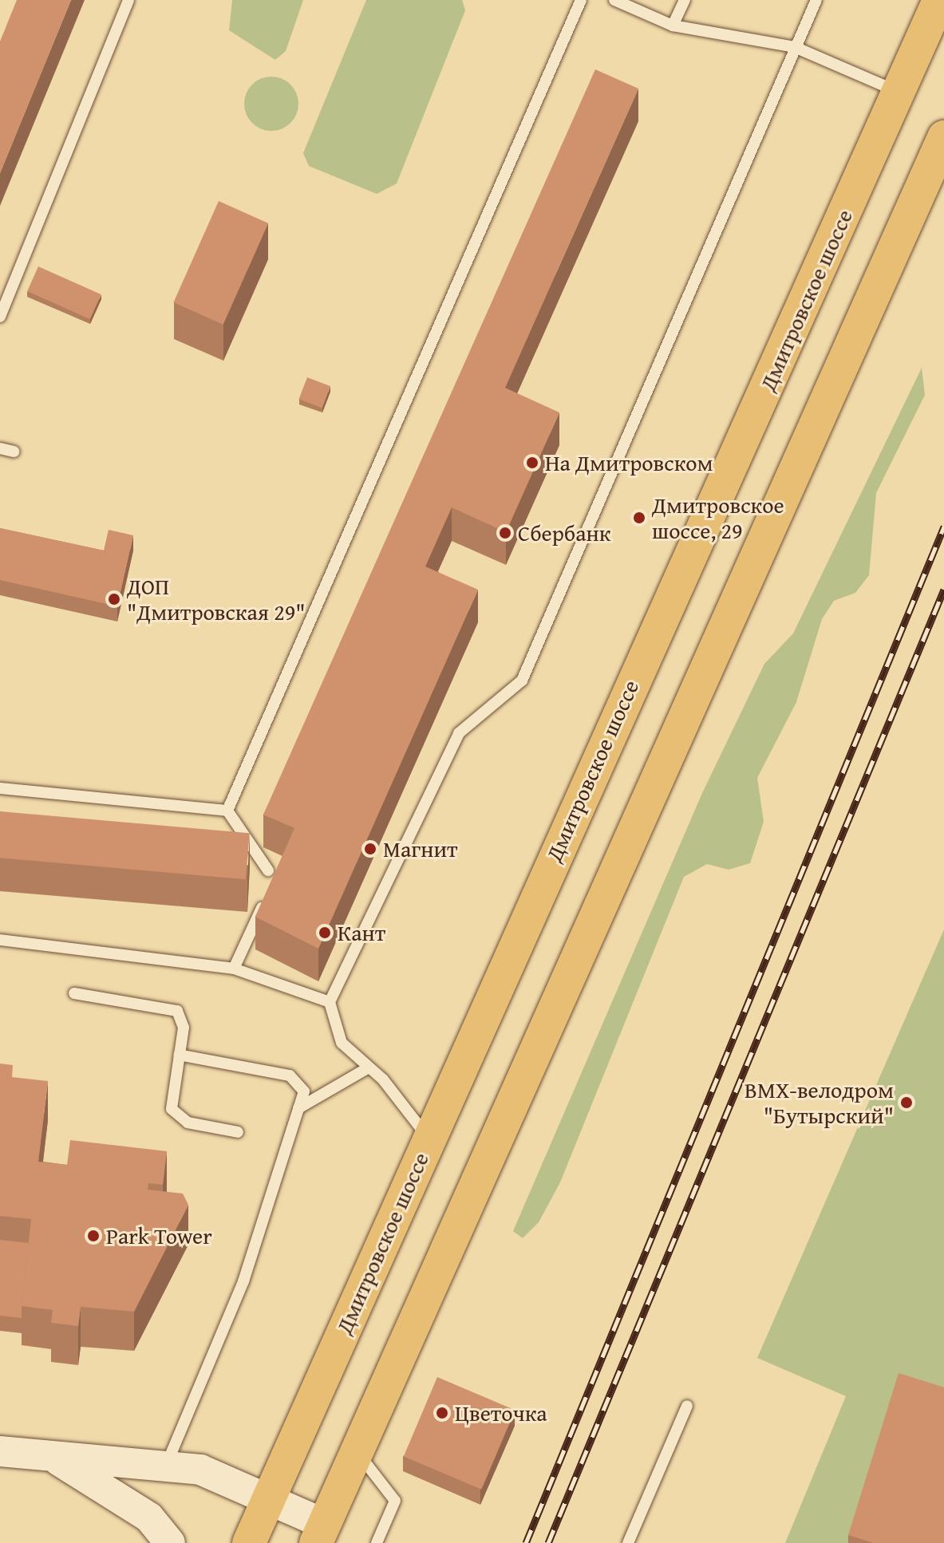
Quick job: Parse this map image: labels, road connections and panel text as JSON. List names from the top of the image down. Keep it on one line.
{"streets":{"main road":["Дмитровское шоссе"]},"places":["На Дмитровском","Дмитровское шоссе, 29","Сбербанк","ДОП \"Дмитровская 29\"","Магнит","Кант","BMX-велодром \"Бутырский\"","Park Tower","Цветочка"]}
